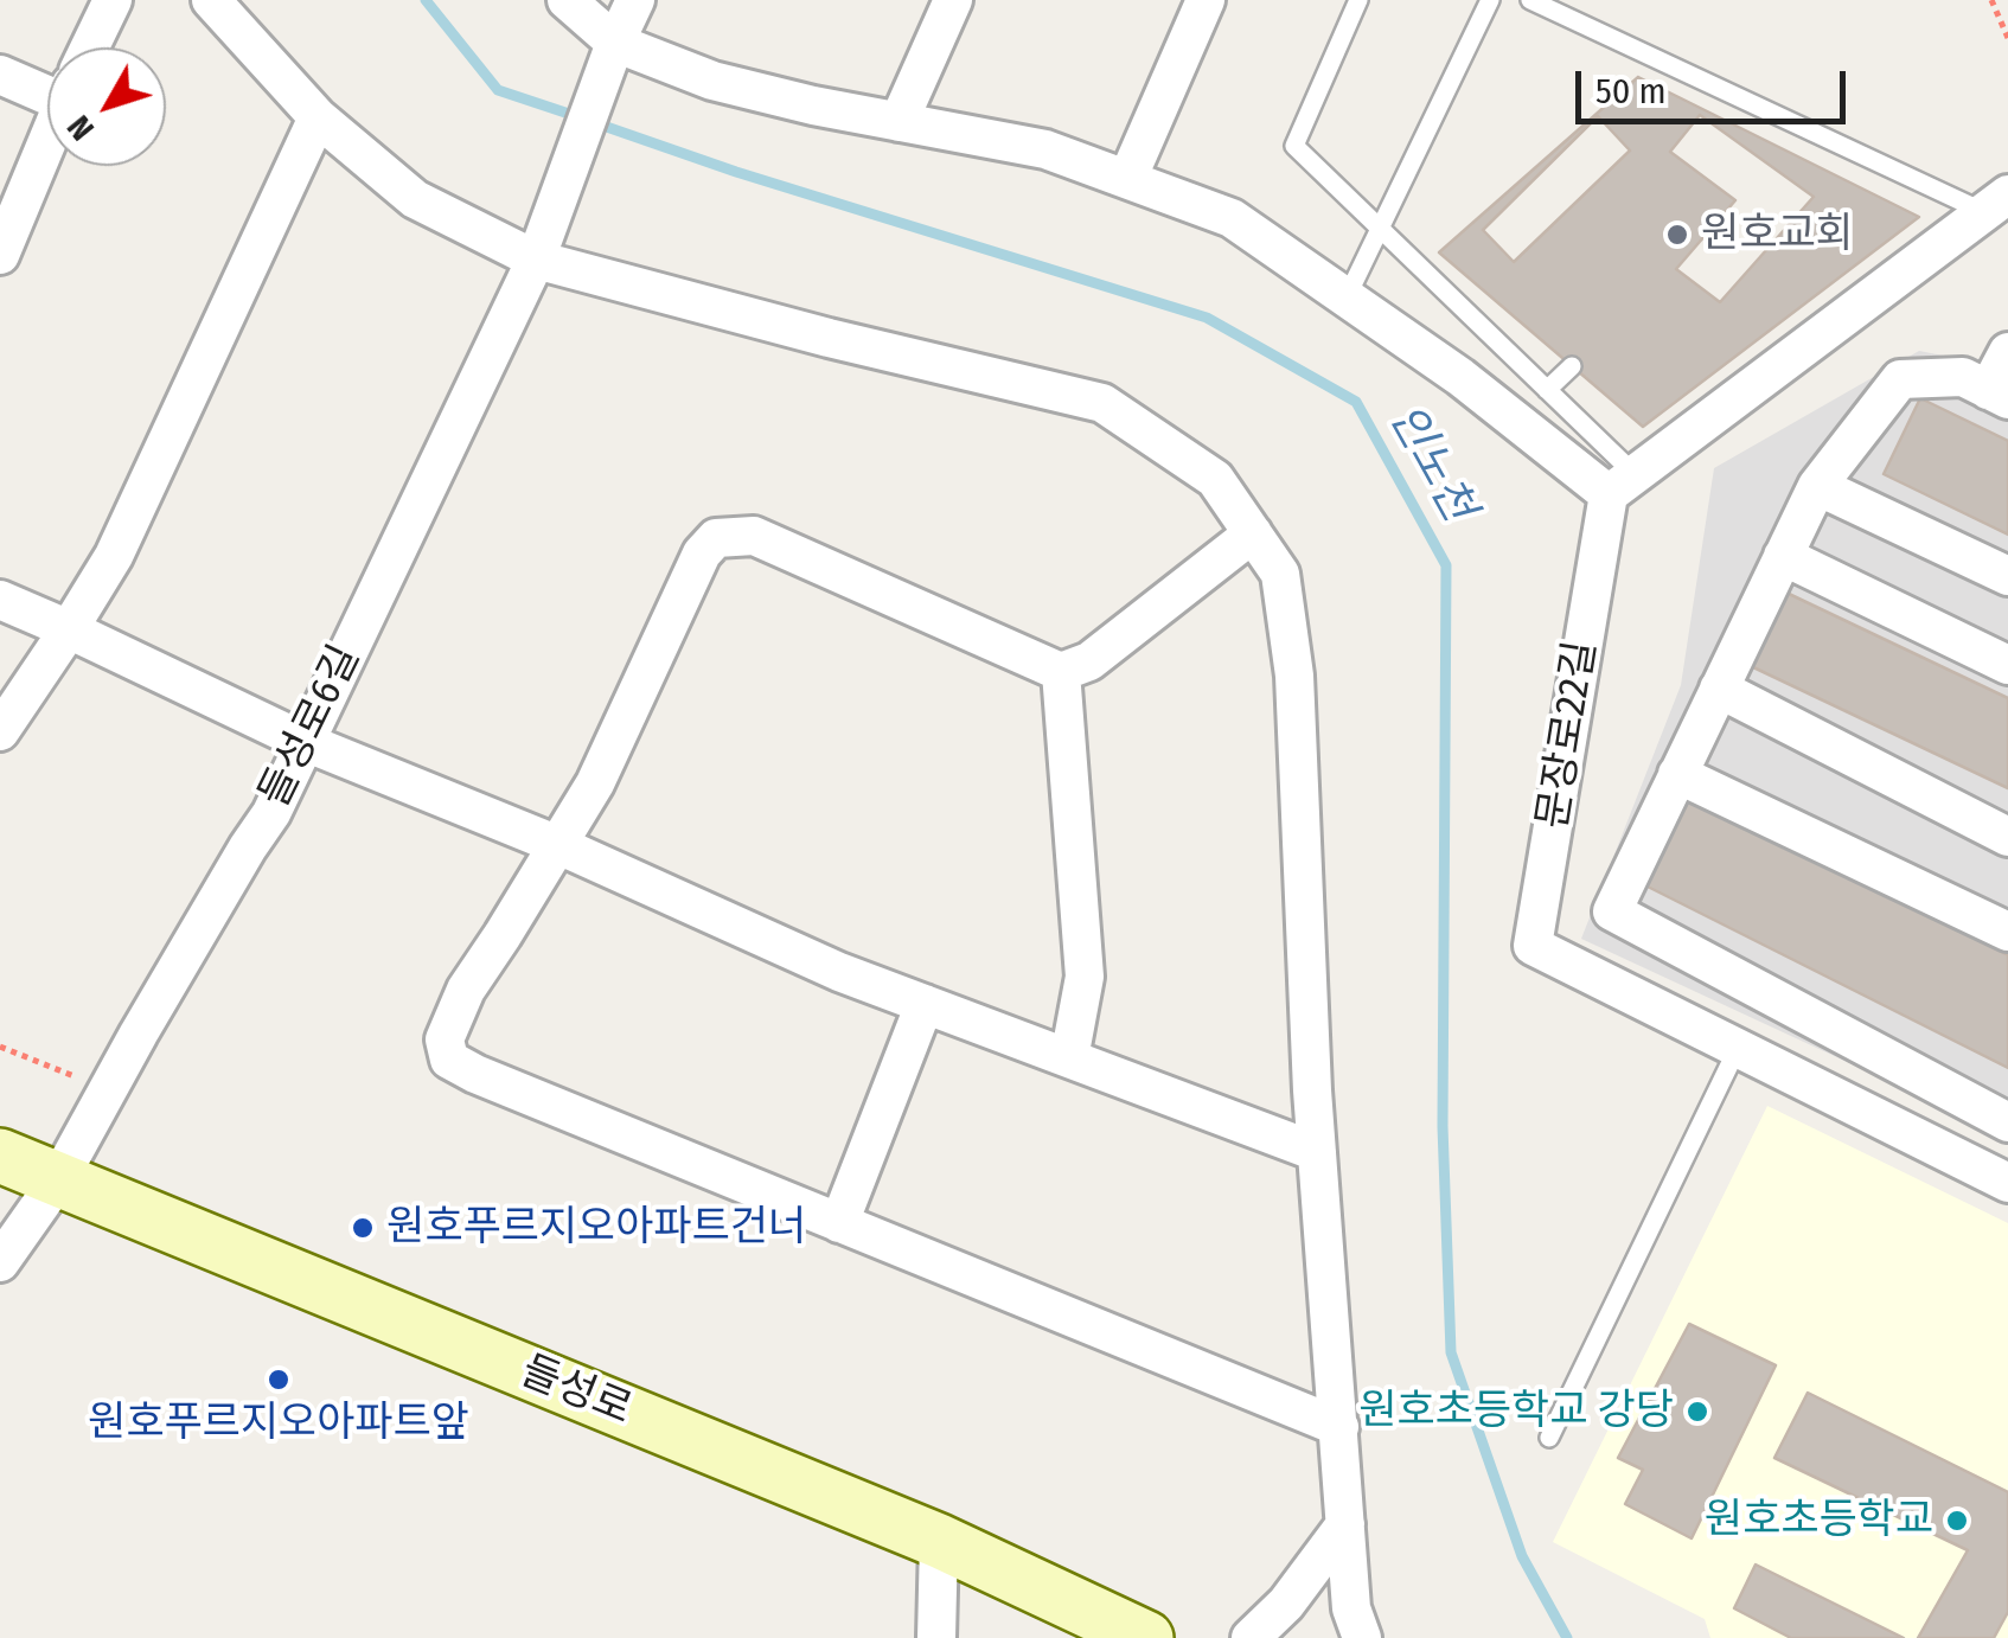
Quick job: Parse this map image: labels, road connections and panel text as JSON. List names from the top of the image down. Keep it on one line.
{"streets":{"street":["들성로6길","문장로22길","들성로"]},"crossings":[["들성로6길","들성로"]],"water":["인노천"],"places":["원호교회","원호푸르지오아파트건너","원호푸르지오아파트앞","원호초등학교 강당","원호초등학교"],"scale_bar":"50 m","north":"bottom left"}
